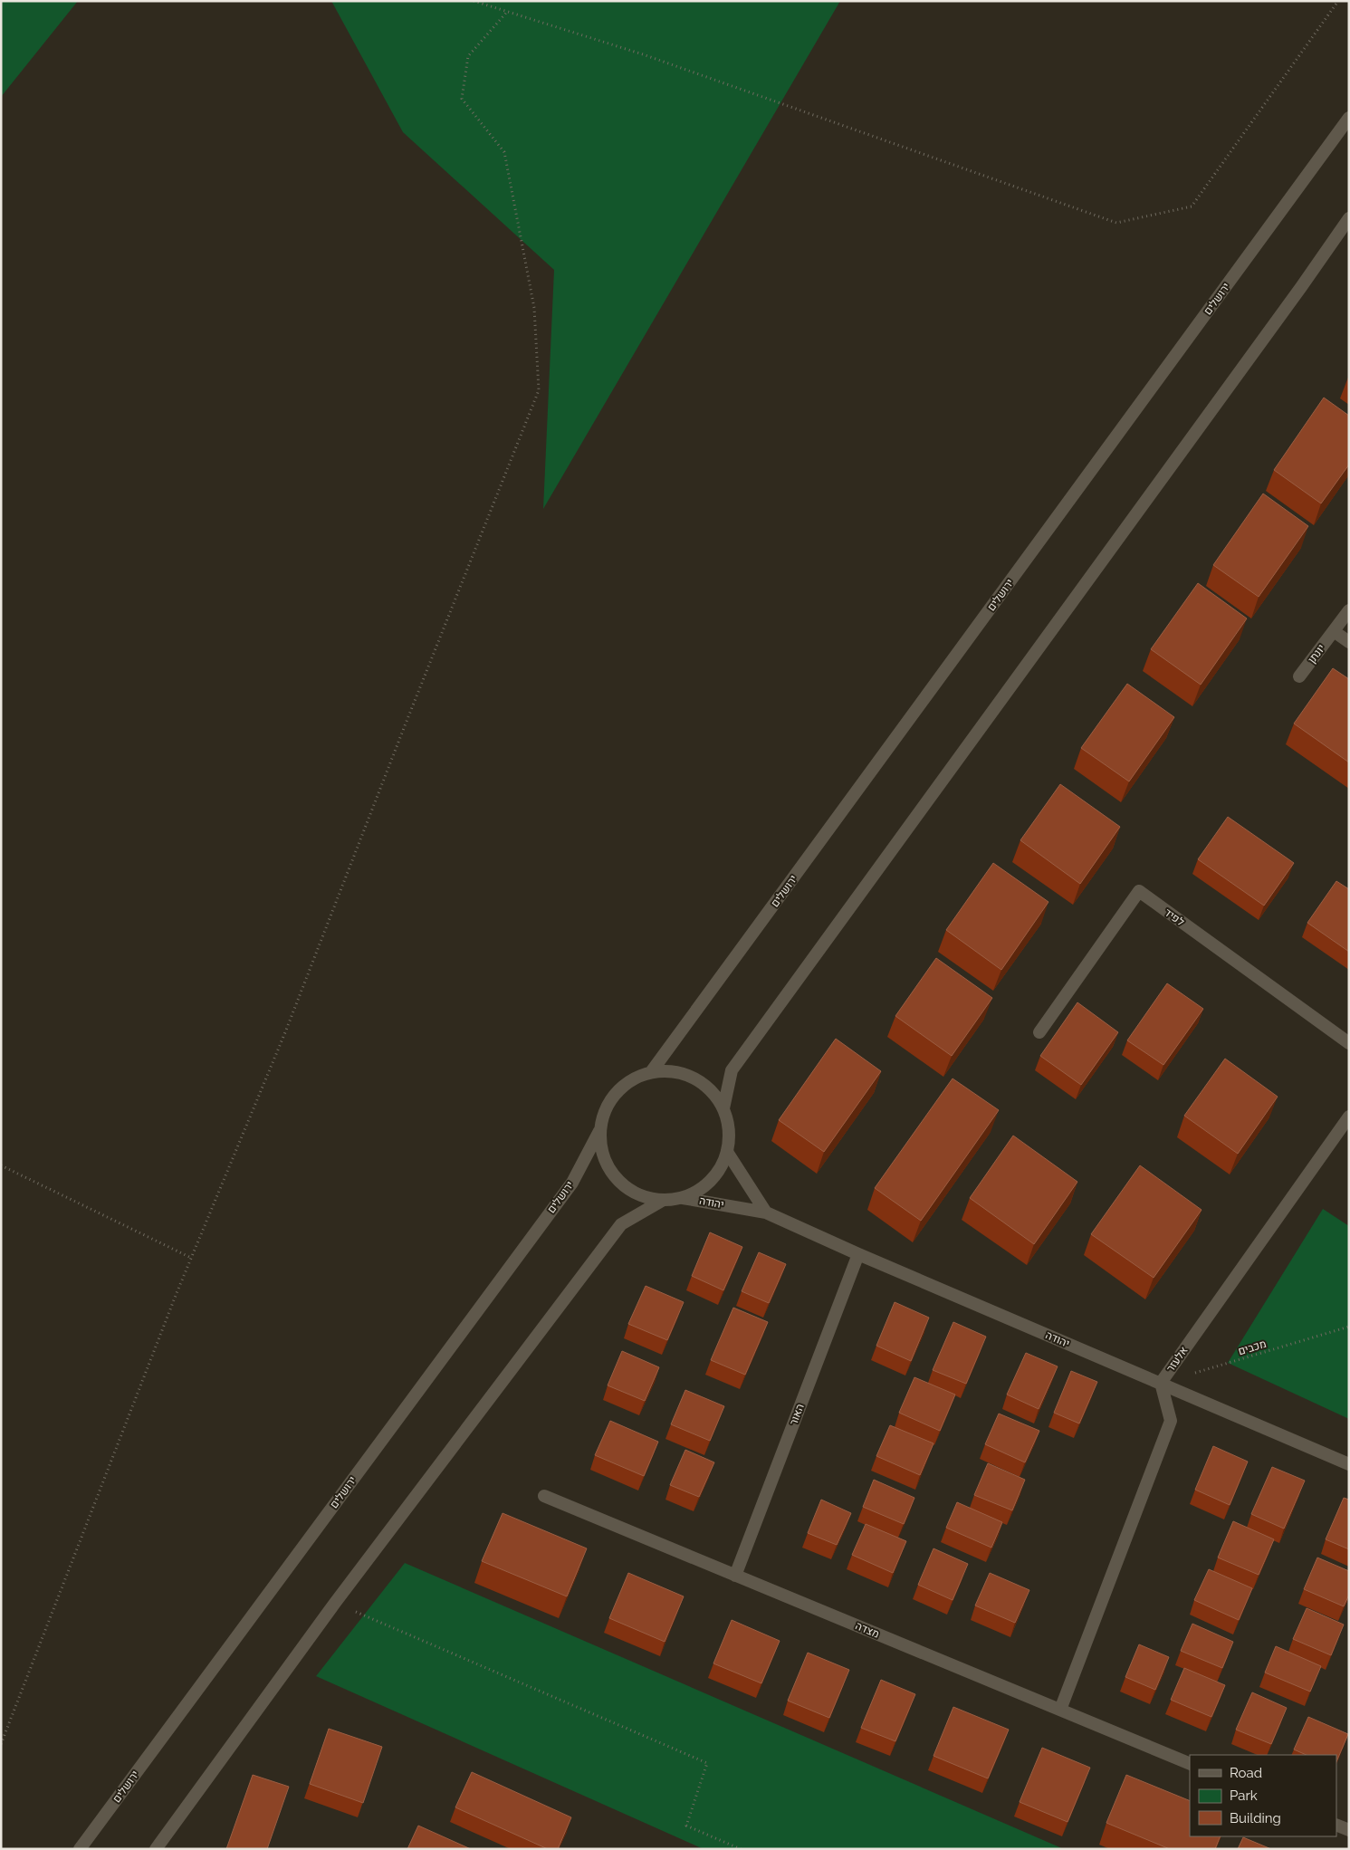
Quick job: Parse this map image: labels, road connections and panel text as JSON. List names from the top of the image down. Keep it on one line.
{"streets":{"street":["ירושלים","יונתן","לפיד","יהודה","אלעזר","האור","מצדה"],"path":["מכבים"]},"crossings":[["ירושלים","יהודה"],["יהודה","מכבים"],["יהודה","אלעזר"],["יהודה","האור"],["מכבים","אלעזר"],["אלעזר","מצדה"],["האור","מצדה"]],"legend":["Road","Park","Building"]}
